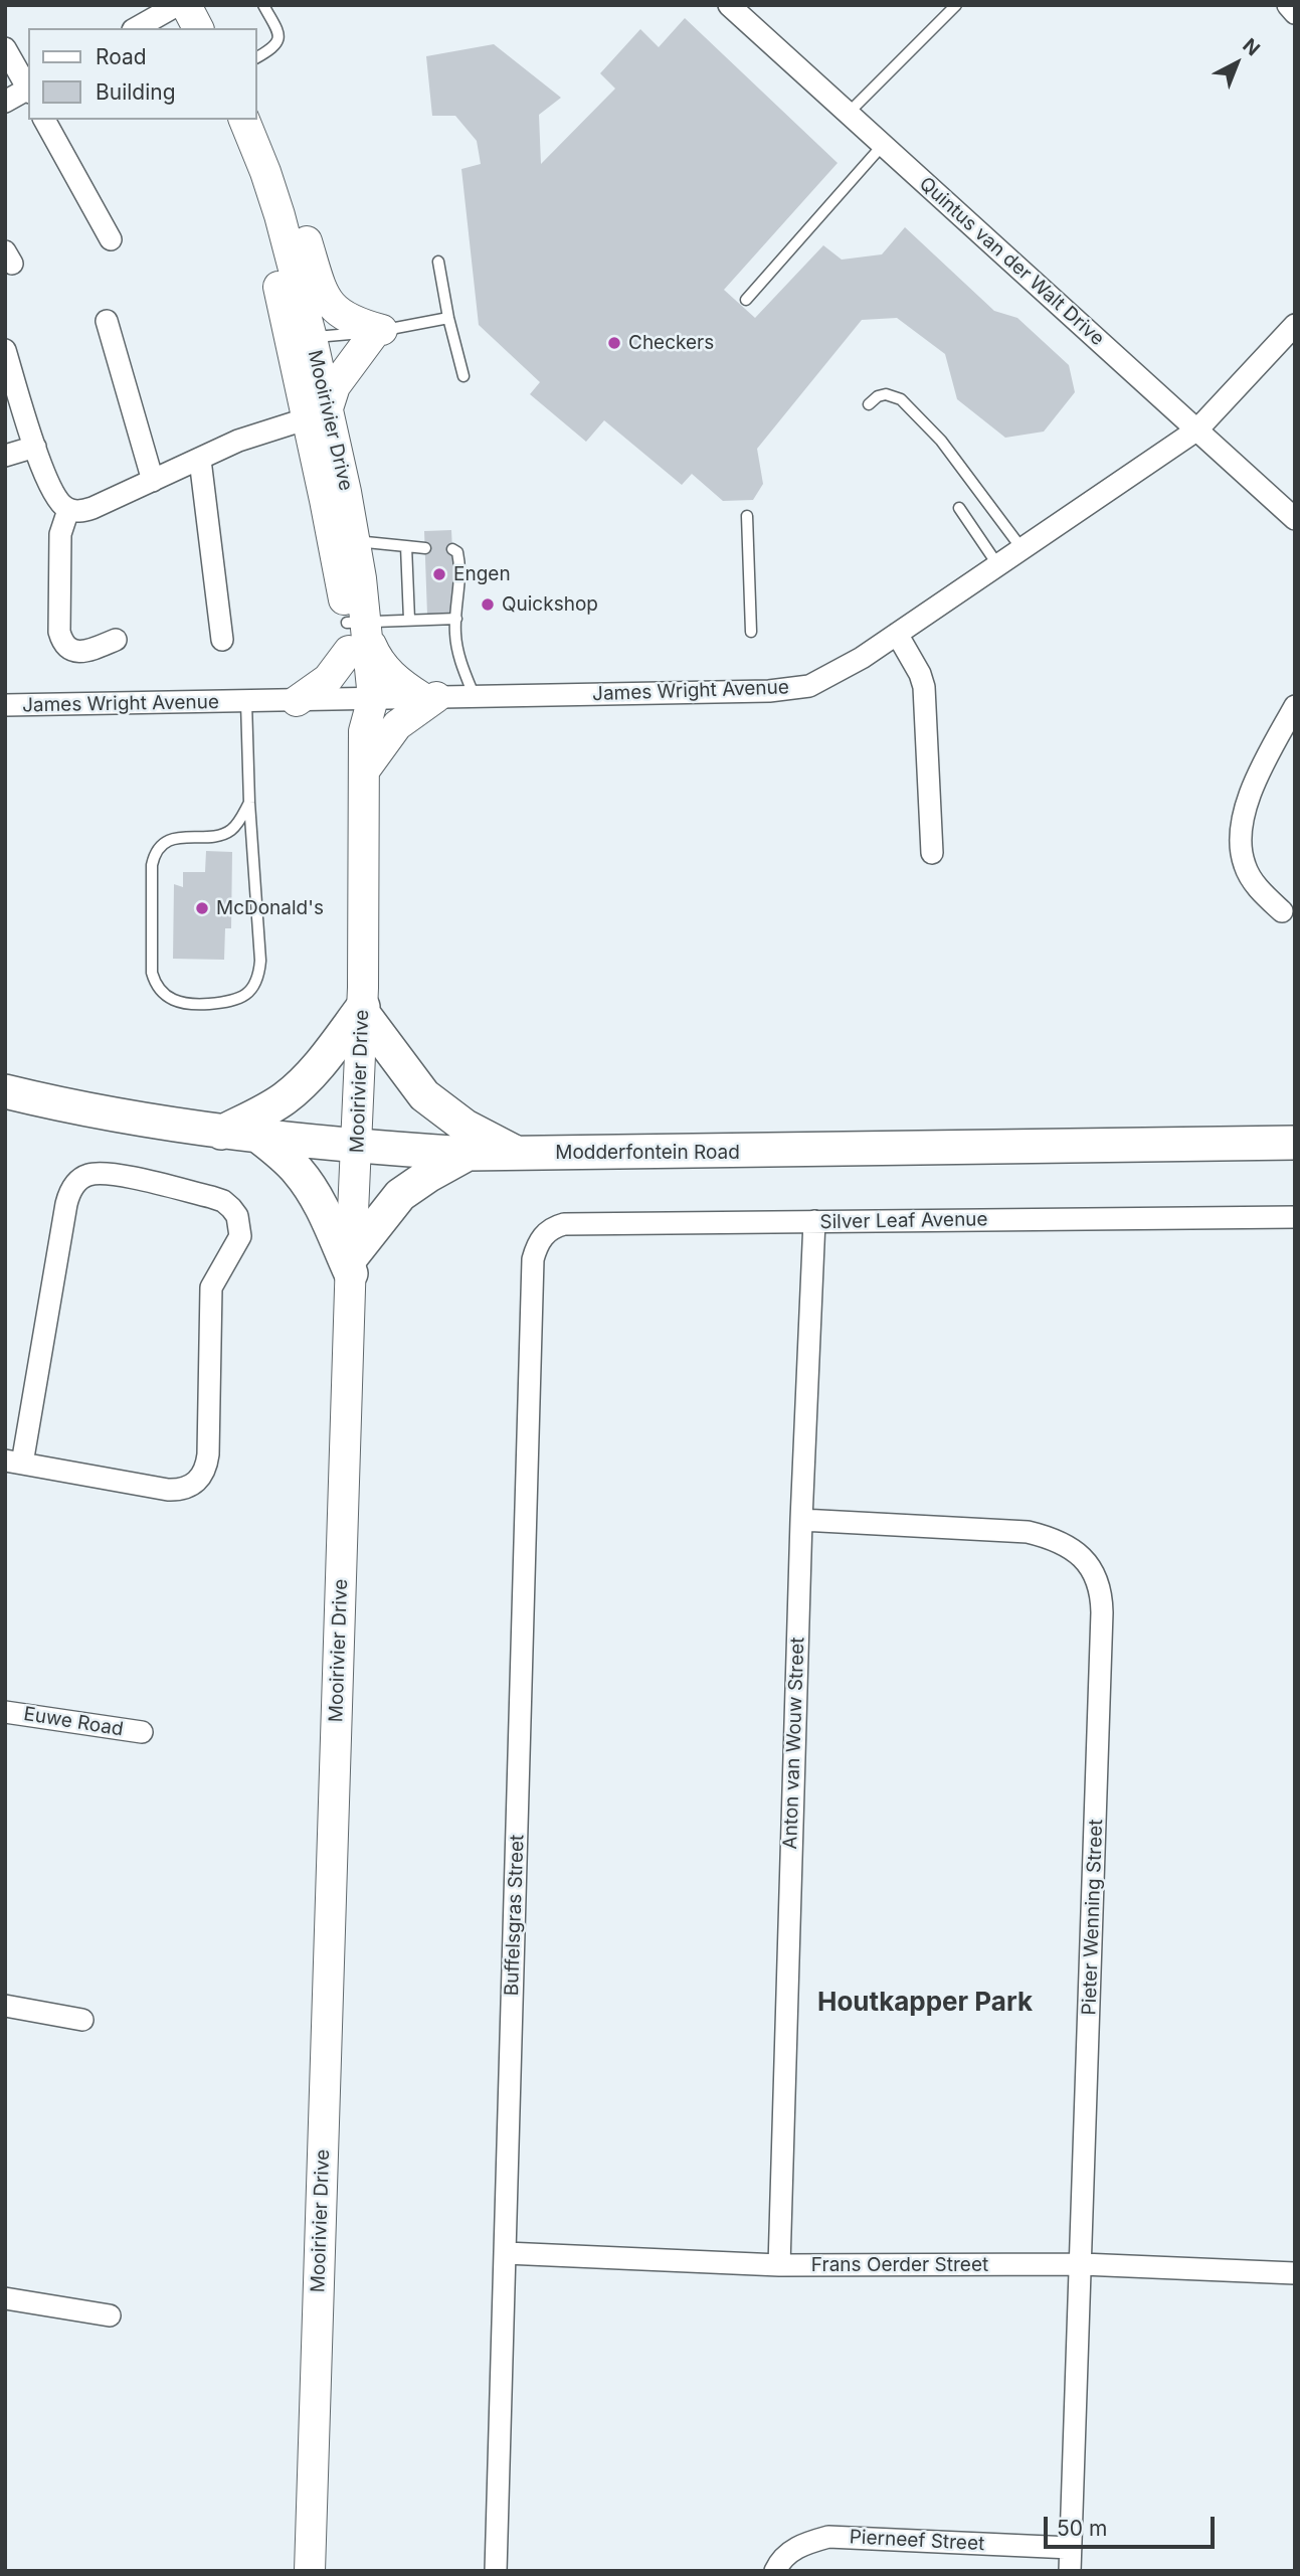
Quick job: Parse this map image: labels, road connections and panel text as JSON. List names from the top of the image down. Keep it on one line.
{"streets":{"main road":["Modderfontein Road"],"street":["Quintus van der Walt Drive","Mooirivier Drive","James Wright Avenue","Silver Leaf Avenue","Euwe Road","Anton van Wouw Street","Buffelsgras Street","Pieter Wenning Street","Frans Oerder Street","Pierneef Street"]},"crossings":[["Quintus van der Walt Drive","James Wright Avenue"],["Mooirivier Drive","James Wright Avenue"],["Mooirivier Drive","Modderfontein Road"],["Silver Leaf Avenue","Anton van Wouw Street"],["Silver Leaf Avenue","Buffelsgras Street"],["Anton van Wouw Street","Pieter Wenning Street"],["Anton van Wouw Street","Frans Oerder Street"],["Buffelsgras Street","Frans Oerder Street"],["Pieter Wenning Street","Frans Oerder Street"],["Pieter Wenning Street","Pierneef Street"]],"districts":["Houtkapper Park"],"places":["Checkers","Engen","Quickshop","McDonald's"],"legend":["Road","Building"],"scale_bar":"50 m","north":"top right"}
